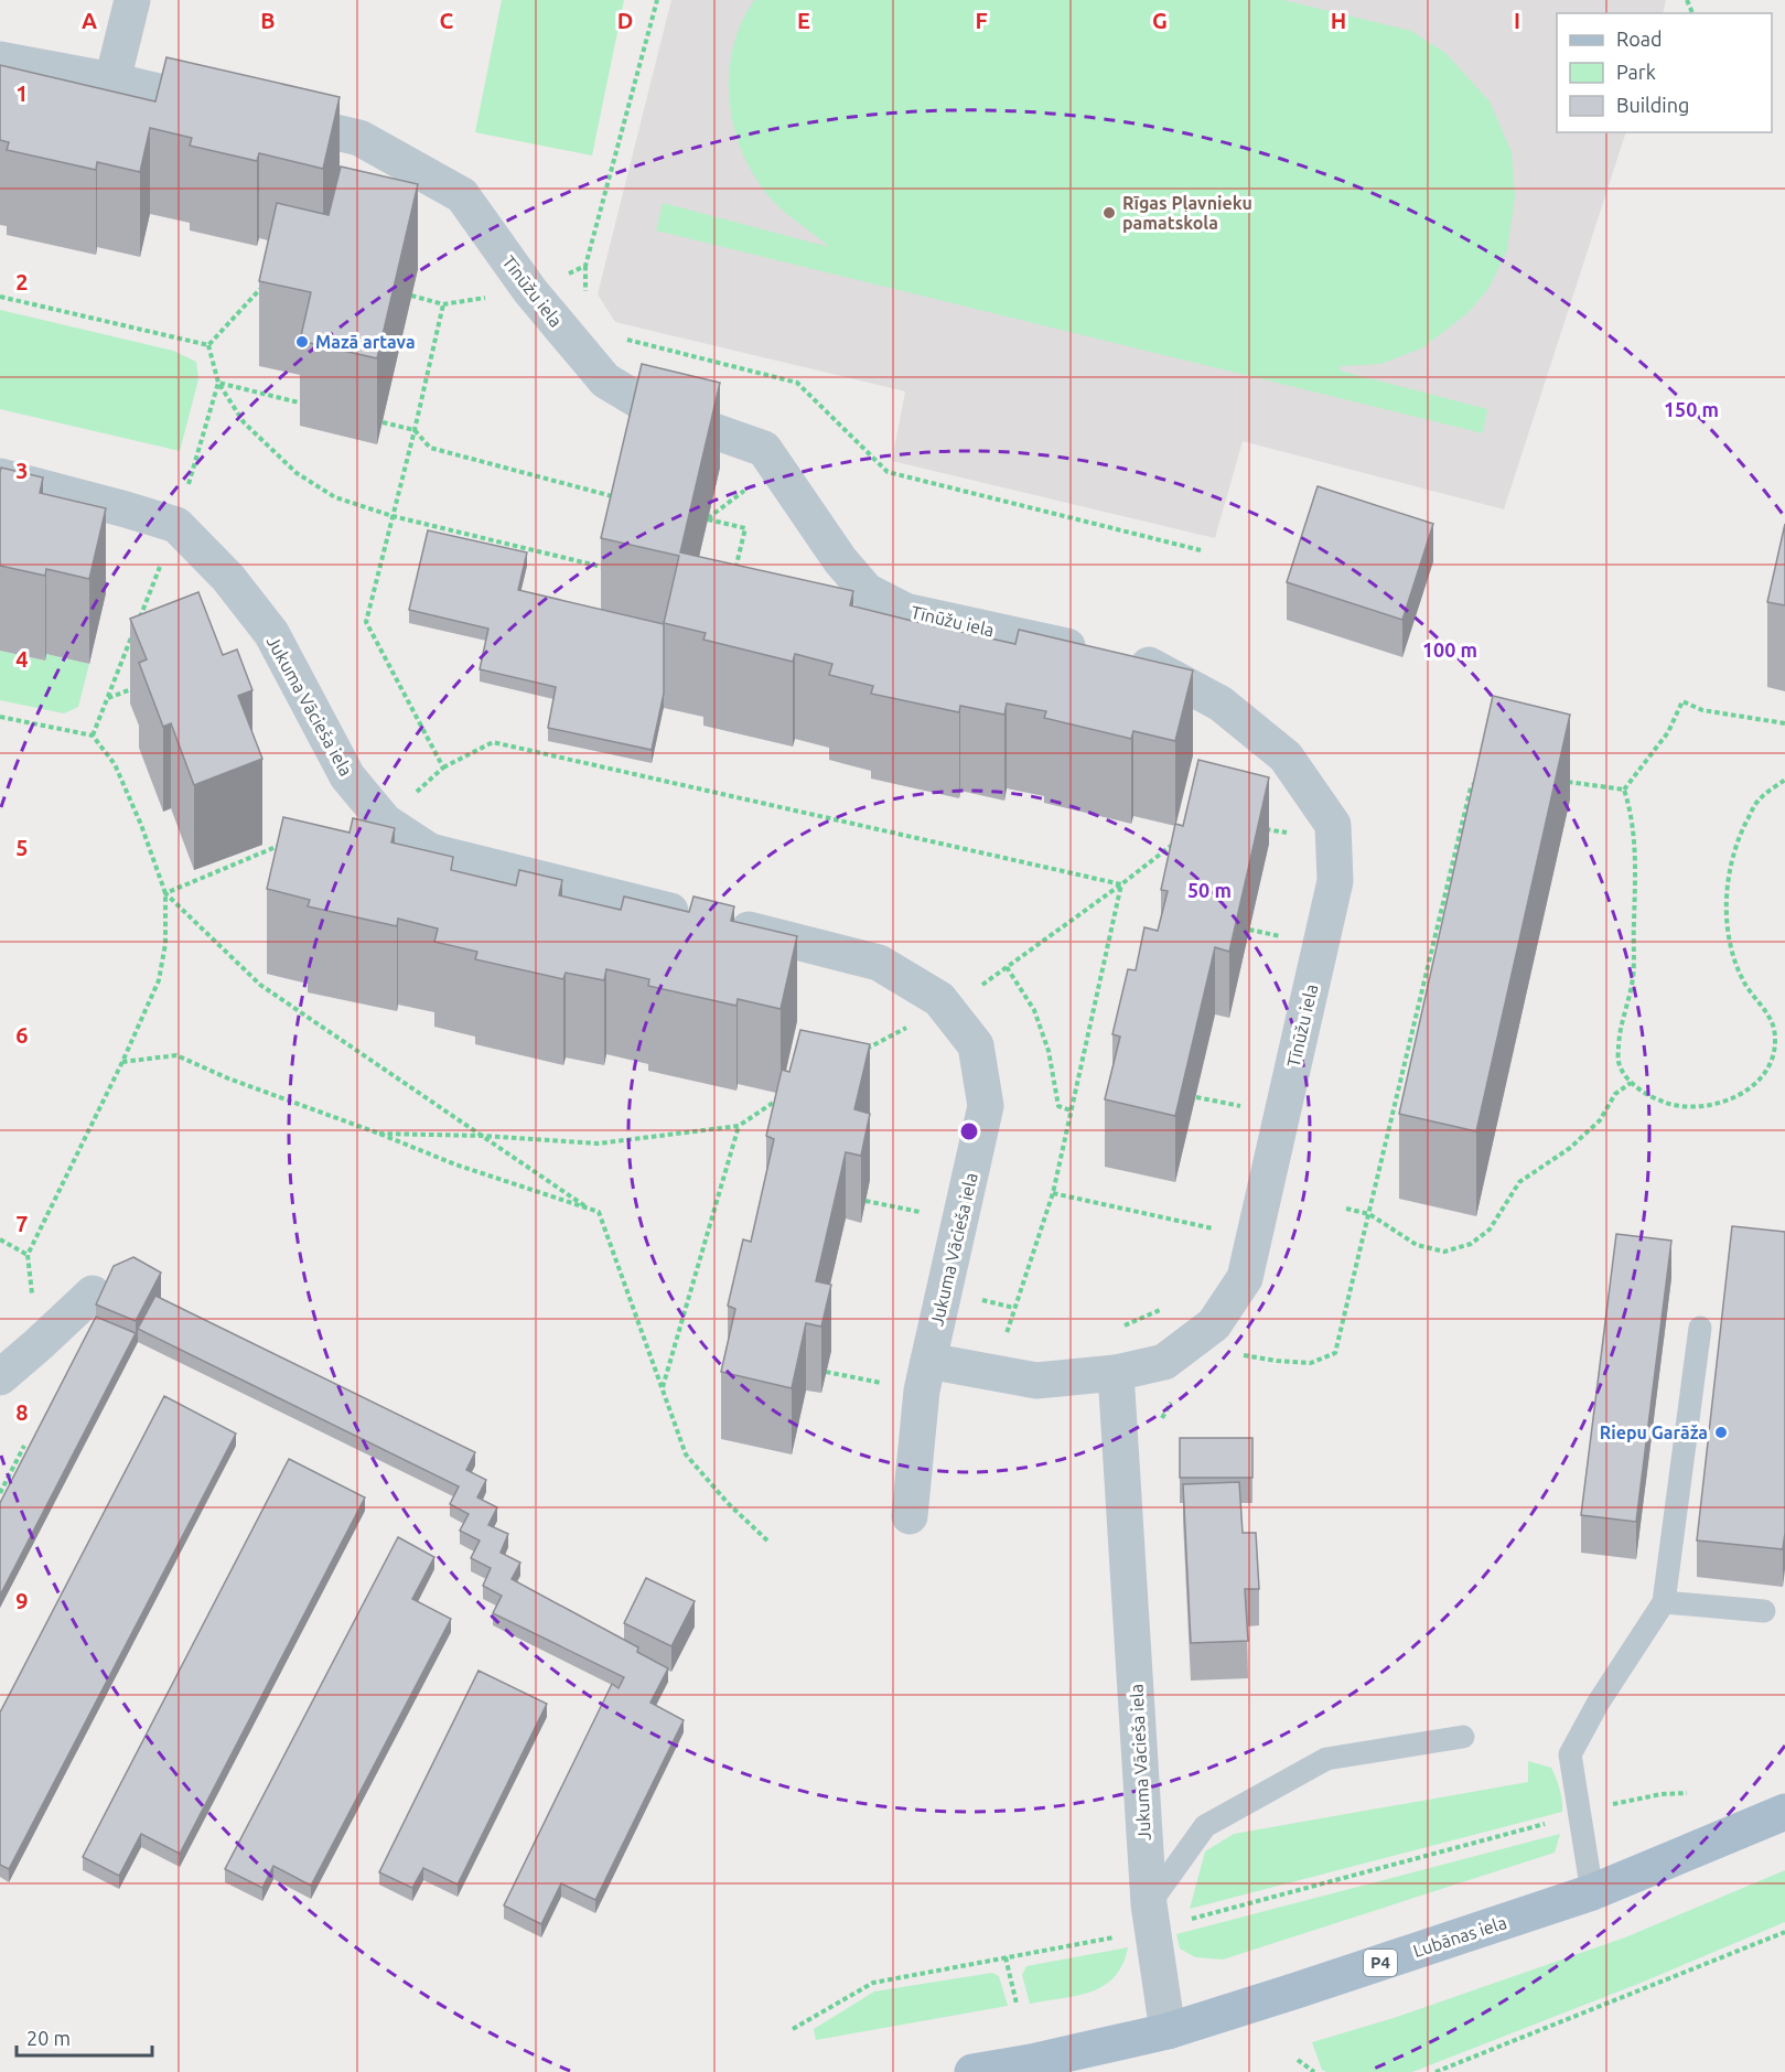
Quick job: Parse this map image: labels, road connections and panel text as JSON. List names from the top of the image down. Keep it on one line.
{"streets":{"main road":["Lubānas iela","P4"],"street":["Tīnūžu iela","Jukuma Vācieša iela"]},"crossings":[["Tīnūžu iela","Jukuma Vācieša iela"],["Jukuma Vācieša iela","Lubānas iela"]],"places":["Rīgas Pļavnieku pamatskola","Mazā artava","Riepu Garāža"],"legend":["Road","Park","Building"],"scale_bar":"20 m","grid":{"columns":["A","B","C","D","E","F","G","H","I"],"rows":["1","2","3","4","5","6","7","8","9"]},"rings":["150 m","100 m","50 m"]}
